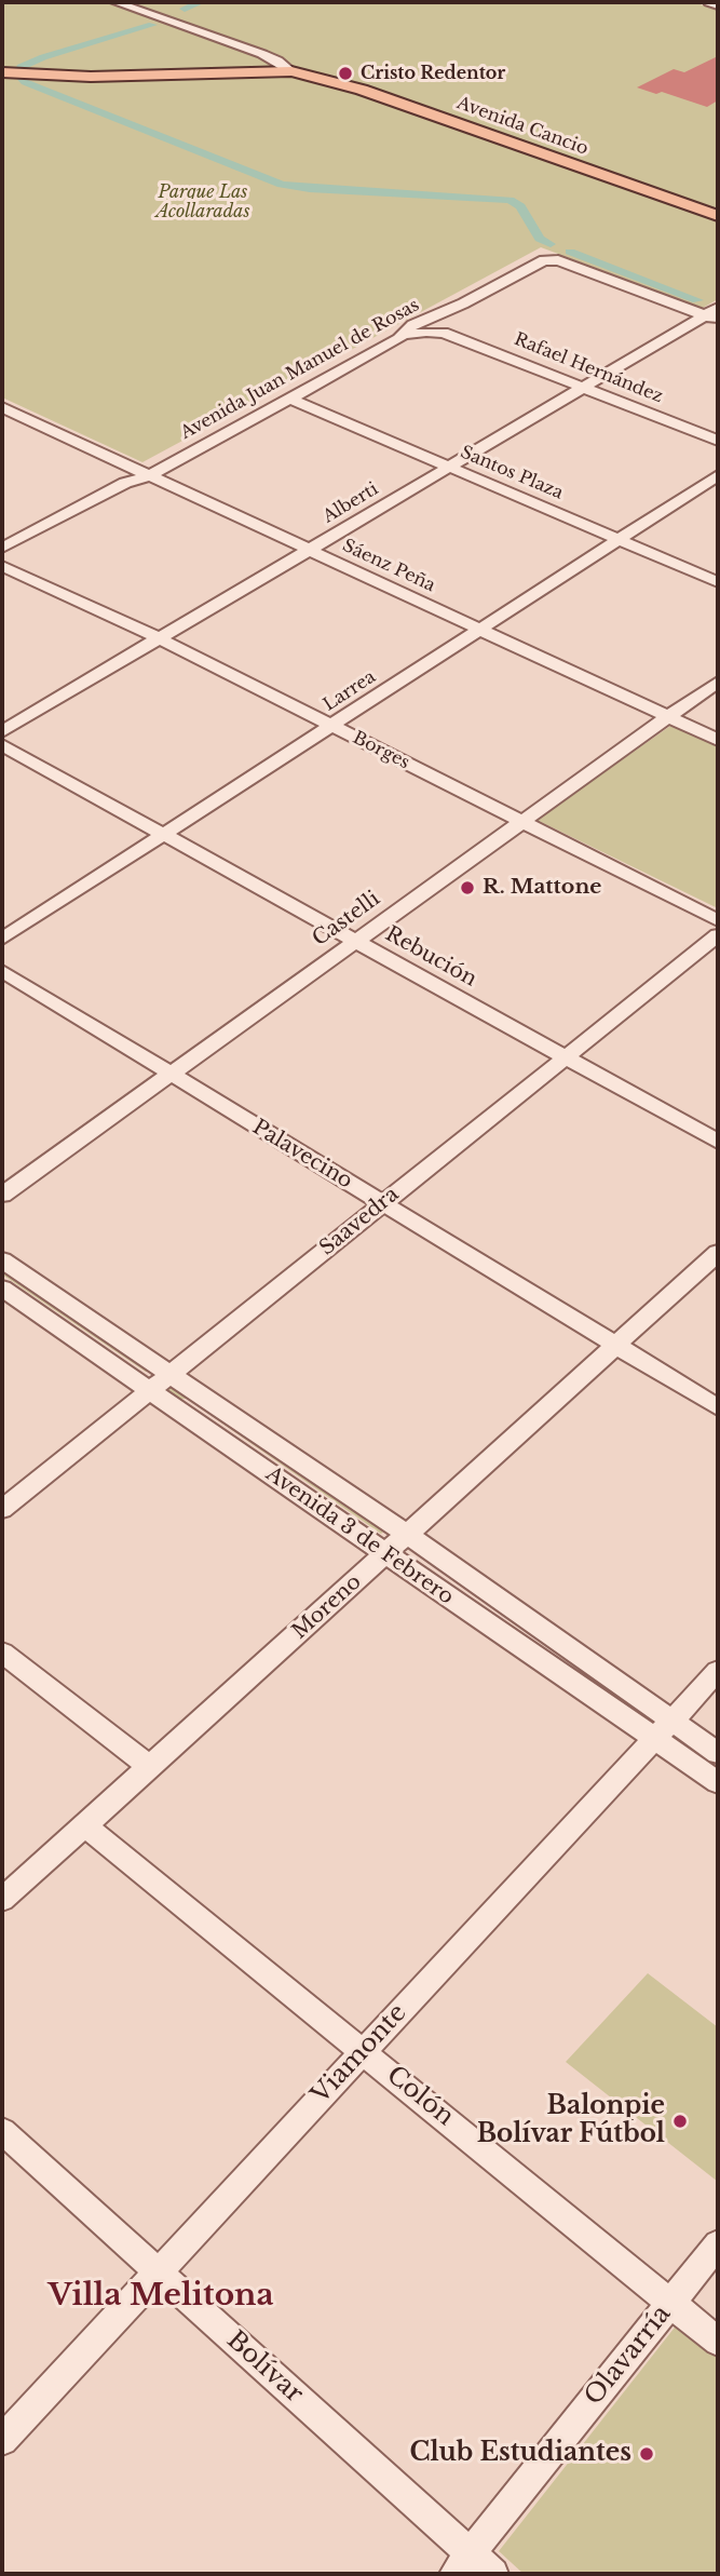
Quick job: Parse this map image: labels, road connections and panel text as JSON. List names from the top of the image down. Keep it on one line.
{"streets":{"main road":["Avenida Cancio"],"street":["Rafael Hernández","Avenida Juan Manuel de Rosas","Santos Plaza","Alberti","Sáenz Peña","Larrea","Borges","Castelli","Rebución","Palavecino","Saavedra","Avenida 3 de Febrero","Moreno","Viamonte","Colón","Olavarría","Bolívar"]},"crossings":[["Rafael Hernández","Alberti"],["Avenida Juan Manuel de Rosas","Santos Plaza"],["Avenida Juan Manuel de Rosas","Alberti"],["Avenida Juan Manuel de Rosas","Sáenz Peña"],["Santos Plaza","Alberti"],["Santos Plaza","Larrea"],["Alberti","Sáenz Peña"],["Alberti","Borges"],["Sáenz Peña","Larrea"],["Sáenz Peña","Castelli"],["Larrea","Borges"],["Larrea","Rebución"],["Borges","Castelli"],["Castelli","Rebución"],["Castelli","Palavecino"],["Rebución","Saavedra"],["Palavecino","Saavedra"],["Palavecino","Moreno"],["Saavedra","Avenida 3 de Febrero"],["Avenida 3 de Febrero","Moreno"],["Avenida 3 de Febrero","Viamonte"],["Moreno","Colón"],["Viamonte","Colón"],["Viamonte","Bolívar"],["Colón","Olavarría"],["Olavarría","Bolívar"]],"districts":["Villa Melitona"],"parks":["Parque Las Acollaradas"],"places":["Cristo Redentor","R. Mattone","Balonpie Bolívar Fútbol","Club Estudiantes"]}
